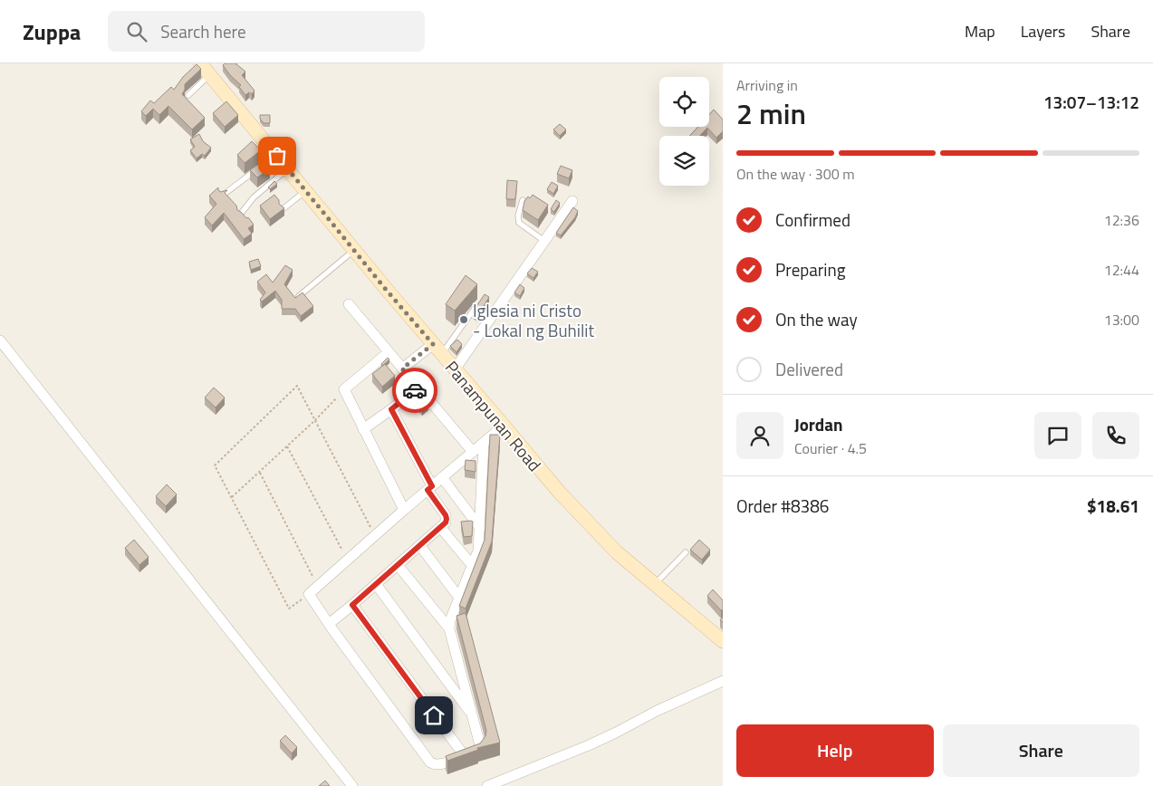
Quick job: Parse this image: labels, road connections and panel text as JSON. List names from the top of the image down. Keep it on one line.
{"streets":{"street":["Panampunan Road"]},"places":["Iglesia ni Cristo - Lokal ng Buhilit"],"page":{"header":"Zuppa","search":"Search here","nav":["Map","Layers","Share"],"heading":["2 min","Arriving in","13:07–13:12"],"panel":["Jordan","Courier · 4.5","Order #8386","$18.61"],"bar":"On the way · 300 m","list":[["Confirmed","12:36"],["Preparing","12:44"],["On the way","13:00"],"Delivered"],"buttons":["Help","Share"]}}
